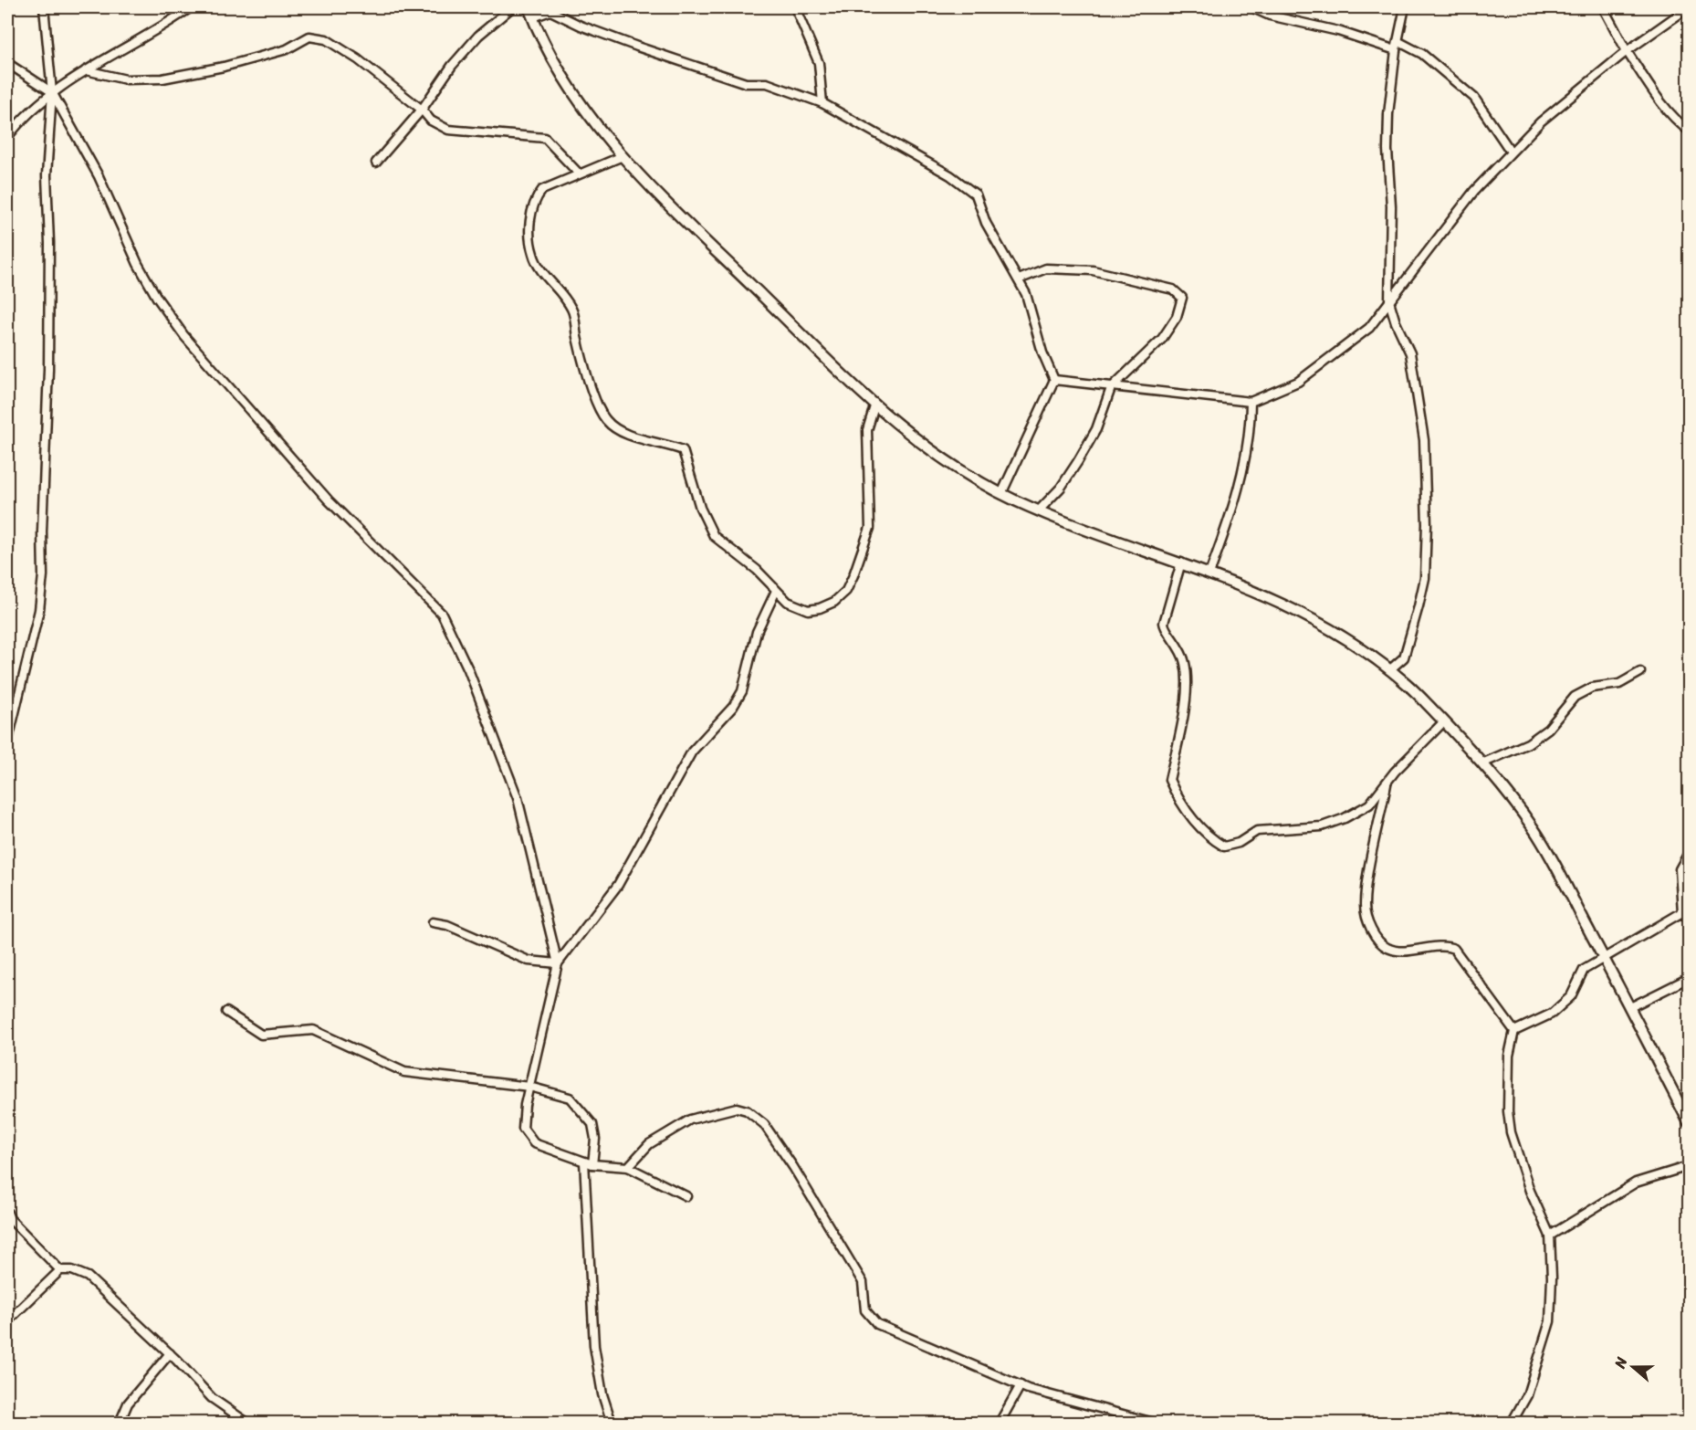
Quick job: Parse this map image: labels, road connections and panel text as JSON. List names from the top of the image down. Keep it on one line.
{"north":"left"}
